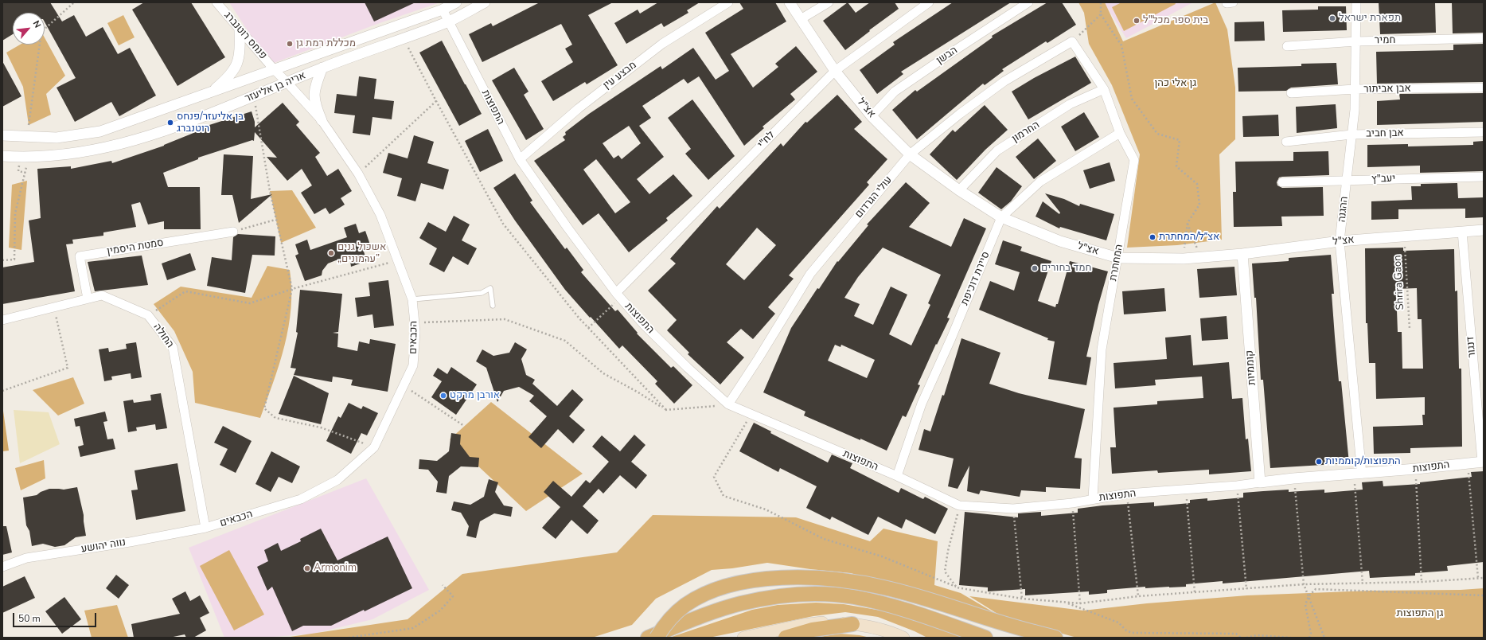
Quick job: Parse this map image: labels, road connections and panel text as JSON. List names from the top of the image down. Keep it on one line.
{"streets":{"street":["פנחס רוטנברג","חמיר","הבשן","מבצע עין","אריה בן אליעזר","אבן אביתור","התפוצות","אצ\"ל","החרמון","אבן חביב","לח\"י","יעב\"ץ","עולי הגרדום","ההגנה","סמטת היסמין","המחתרת","סיירת דוכיפת","החולה","הכבאים","דנגור","קוממיות","נווה יהושע"],"path":["Shrira Gaon"]},"crossings":[["פנחס רוטנברג","אריה בן אליעזר"],["פנחס רוטנברג","הכבאים"],["חמיר","ההגנה"],["הבשן","אצ\"ל"],["מבצע עין","התפוצות"],["אריה בן אליעזר","התפוצות"],["אריה בן אליעזר","הכבאים"],["אבן אביתור","ההגנה"],["התפוצות","לח\"י"],["התפוצות","עולי הגרדום"],["התפוצות","ההגנה"],["התפוצות","המחתרת"],["התפוצות","סיירת דוכיפת"],["התפוצות","דנגור"],["התפוצות","קוממיות"],["אצ\"ל","החרמון"],["אצ\"ל","לח\"י"],["אצ\"ל","עולי הגרדום"],["אצ\"ל","ההגנה"],["אצ\"ל","המחתרת"],["אצ\"ל","סיירת דוכיפת"],["אצ\"ל","Shrira Gaon"],["אצ\"ל","דנגור"],["אצ\"ל","קוממיות"],["החרמון","המחתרת"],["אבן חביב","ההגנה"],["יעב\"ץ","ההגנה"],["עולי הגרדום","המחתרת"],["סמטת היסמין","החולה"],["המחתרת","סיירת דוכיפת"],["החולה","הכבאים"],["החולה","נווה יהושע"],["הכבאים","נווה יהושע"]],"parks":["גן אלי כהן","גן התפוצות"],"places":["תפארת ישראל","בית ספר מכל\"ל","מכללת רמת גן","בן אליעזר/פנחס רוטנברג","אצ״ל/המחתרת","אשכול גנים „ערמונים”","חמד בחורים","אורבן מרקט","התפוצות/קוממיות","Armonim"],"scale_bar":"50 m","north":"top right"}
